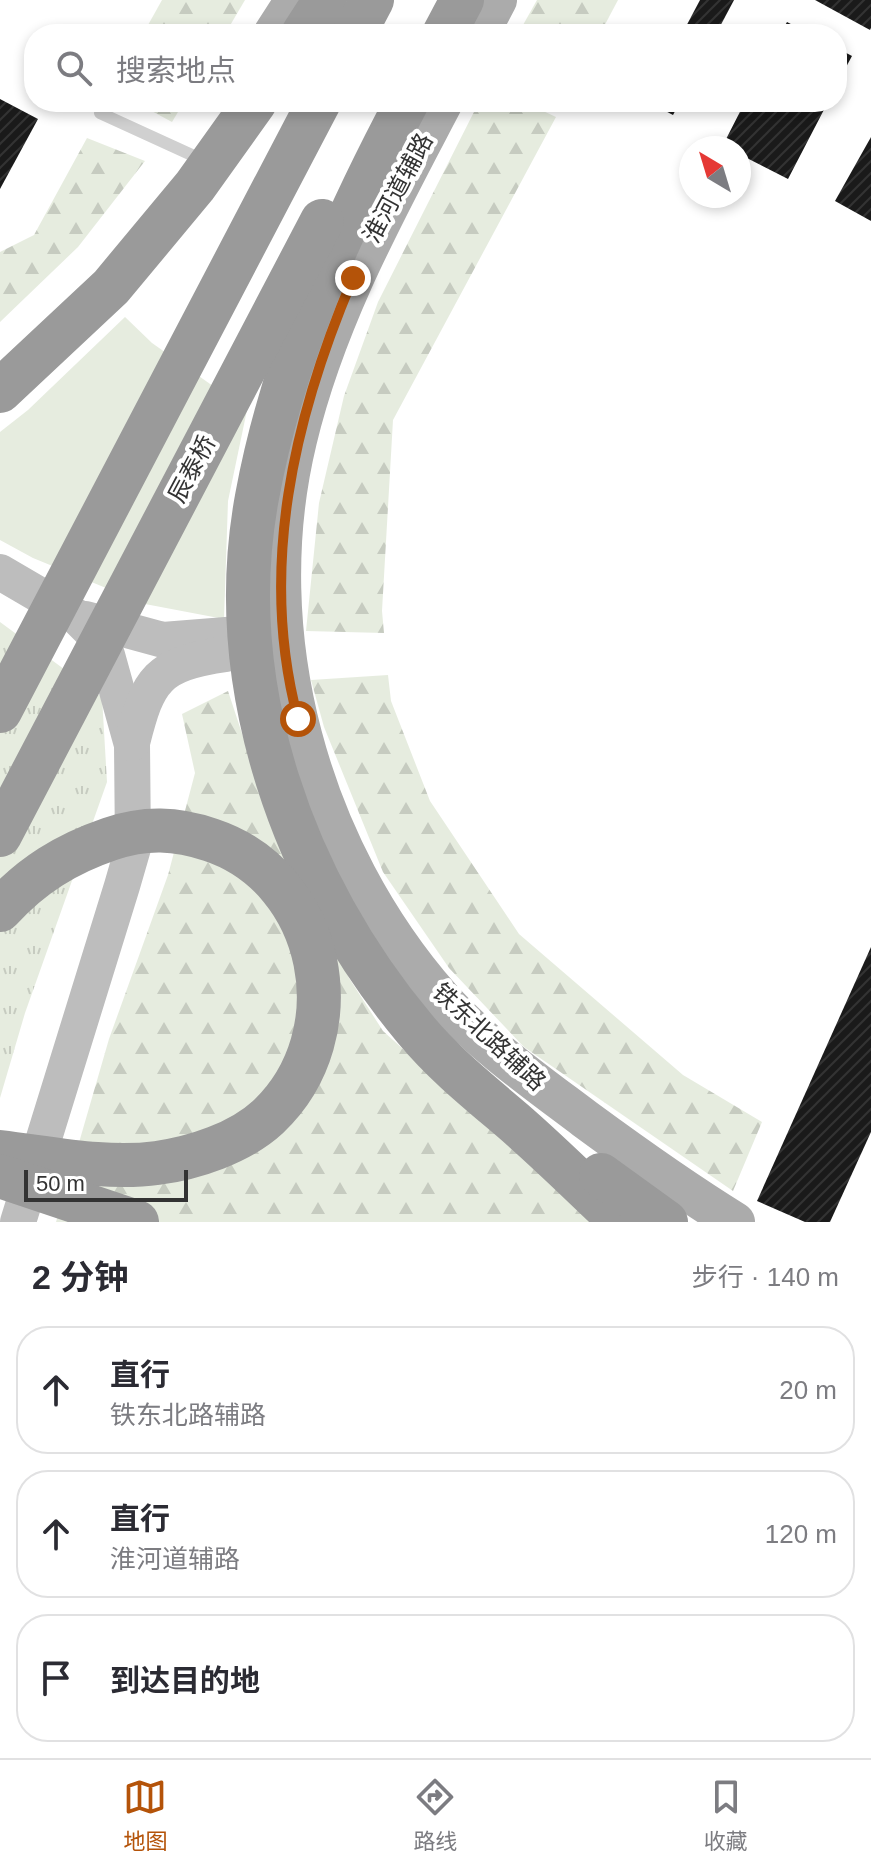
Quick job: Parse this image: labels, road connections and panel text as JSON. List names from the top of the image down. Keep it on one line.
{"streets":{"highway":["辰泰桥"],"main road":["淮河道辅路","铁东北路辅路"]},"crossings":[["淮河道辅路","铁东北路辅路"]],"scale_bar":"50 m","north":"top left","page":{"search":"搜索地点","scale":"50 m","heading":["2 分钟","步行 · 140 m"],"list":[["直行","铁东北路辅路","20 m"],["直行","淮河道辅路","120 m"],"到达目的地"],"nav":["地图","路线","收藏"]}}
